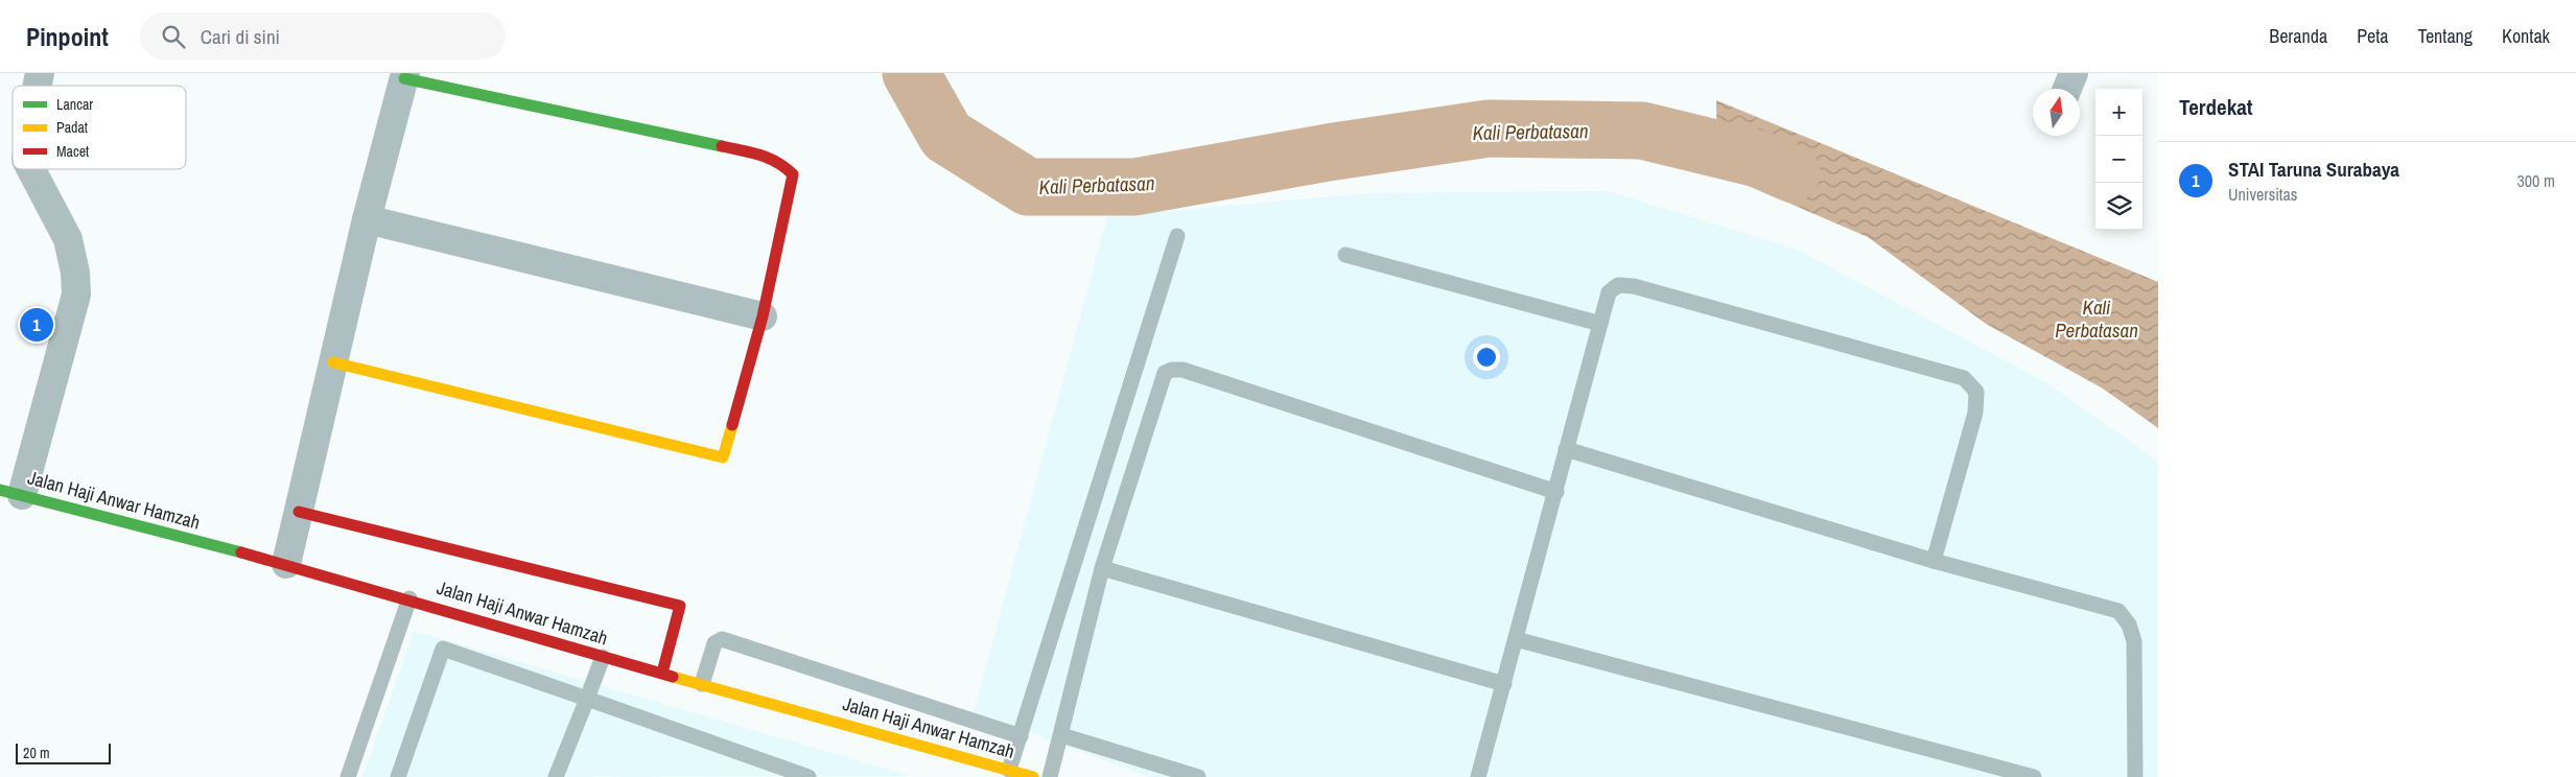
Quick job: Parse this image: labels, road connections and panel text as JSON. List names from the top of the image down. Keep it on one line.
{"streets":{"street":["Jalan Haji Anwar Hamzah"]},"water":["Kali Perbatasan"],"legend":["Lancar","Padat","Macet"],"scale_bar":"20 m","north":"top","page":{"header":"Pinpoint","search":"Cari di sini","nav":["Beranda","Peta","Tentang","Kontak"],"heading":"Terdekat","map_buttons":["+","−"],"list":[{"mark":"1","name":"STAI Taruna Surabaya","note":"Universitas","value":"300 m"}],"pins":"1","scale":"20 m"}}
